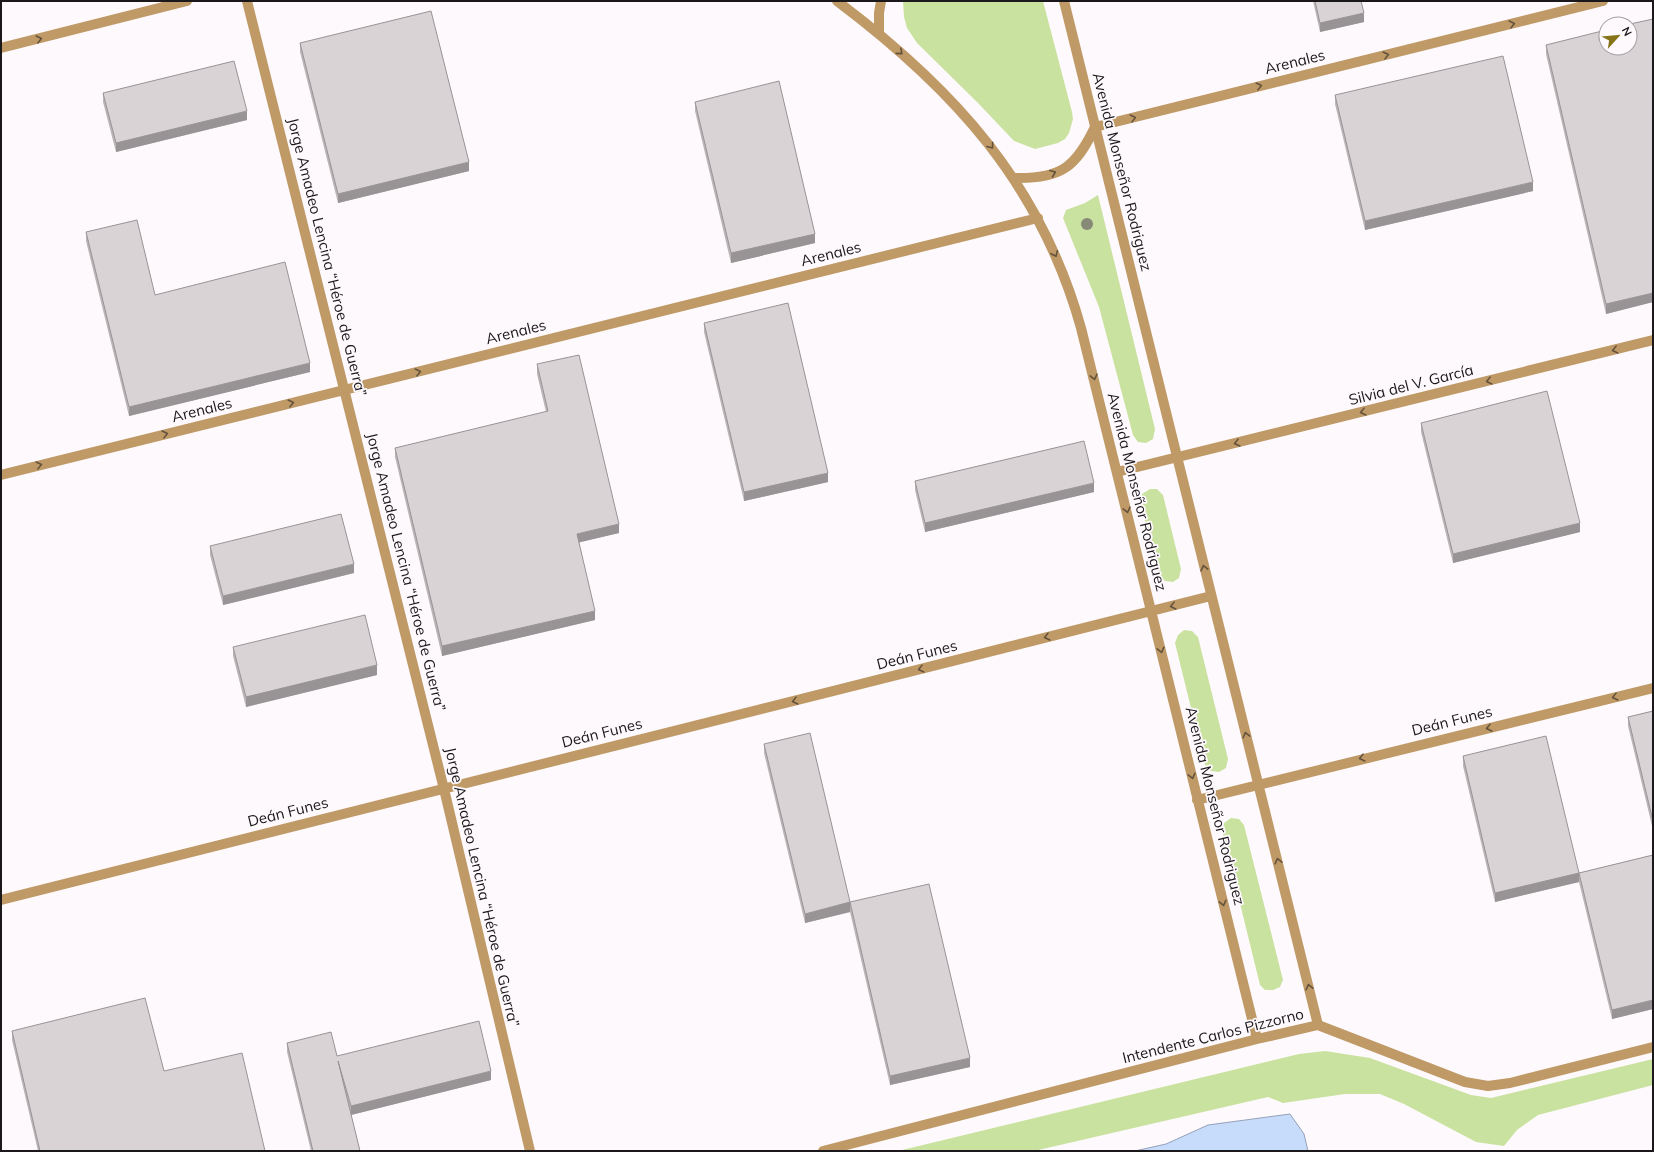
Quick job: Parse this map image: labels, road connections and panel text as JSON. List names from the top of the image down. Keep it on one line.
{"streets":{"street":["Arenales","Avenida Monseñor Rodriguez","Jorge Amadeo Lencina “Héroe de Guerra”","Silvia del V. García","Deán Funes","Intendente Carlos Pizzorno"]},"crossings":[["Arenales","Avenida Monseñor Rodriguez"],["Arenales","Jorge Amadeo Lencina “Héroe de Guerra”"],["Avenida Monseñor Rodriguez","Silvia del V. García"],["Avenida Monseñor Rodriguez","Deán Funes"],["Avenida Monseñor Rodriguez","Intendente Carlos Pizzorno"],["Jorge Amadeo Lencina “Héroe de Guerra”","Deán Funes"]],"one_way":["Arenales","Silvia del V. García","Deán Funes"],"north":"top right"}
